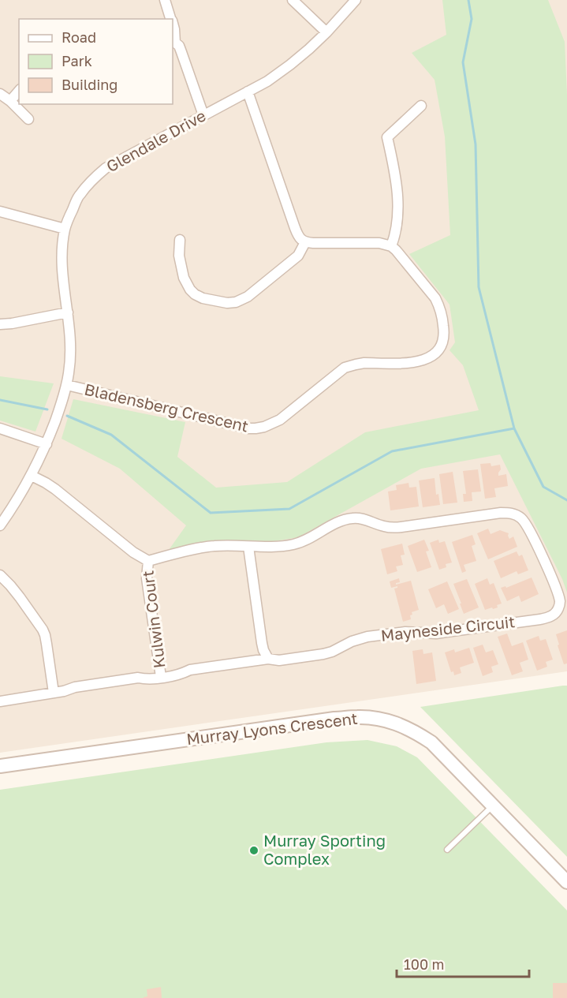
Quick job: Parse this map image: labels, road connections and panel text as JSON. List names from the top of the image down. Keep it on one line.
{"streets":{"street":["Glendale Drive","Bladensberg Crescent","Kulwin Court","Mayneside Circuit","Murray Lyons Crescent"]},"crossings":[["Glendale Drive","Bladensberg Crescent"],["Kulwin Court","Mayneside Circuit"]],"places":["Murray Sporting Complex"],"legend":["Road","Park","Building"],"scale_bar":"100 m"}
